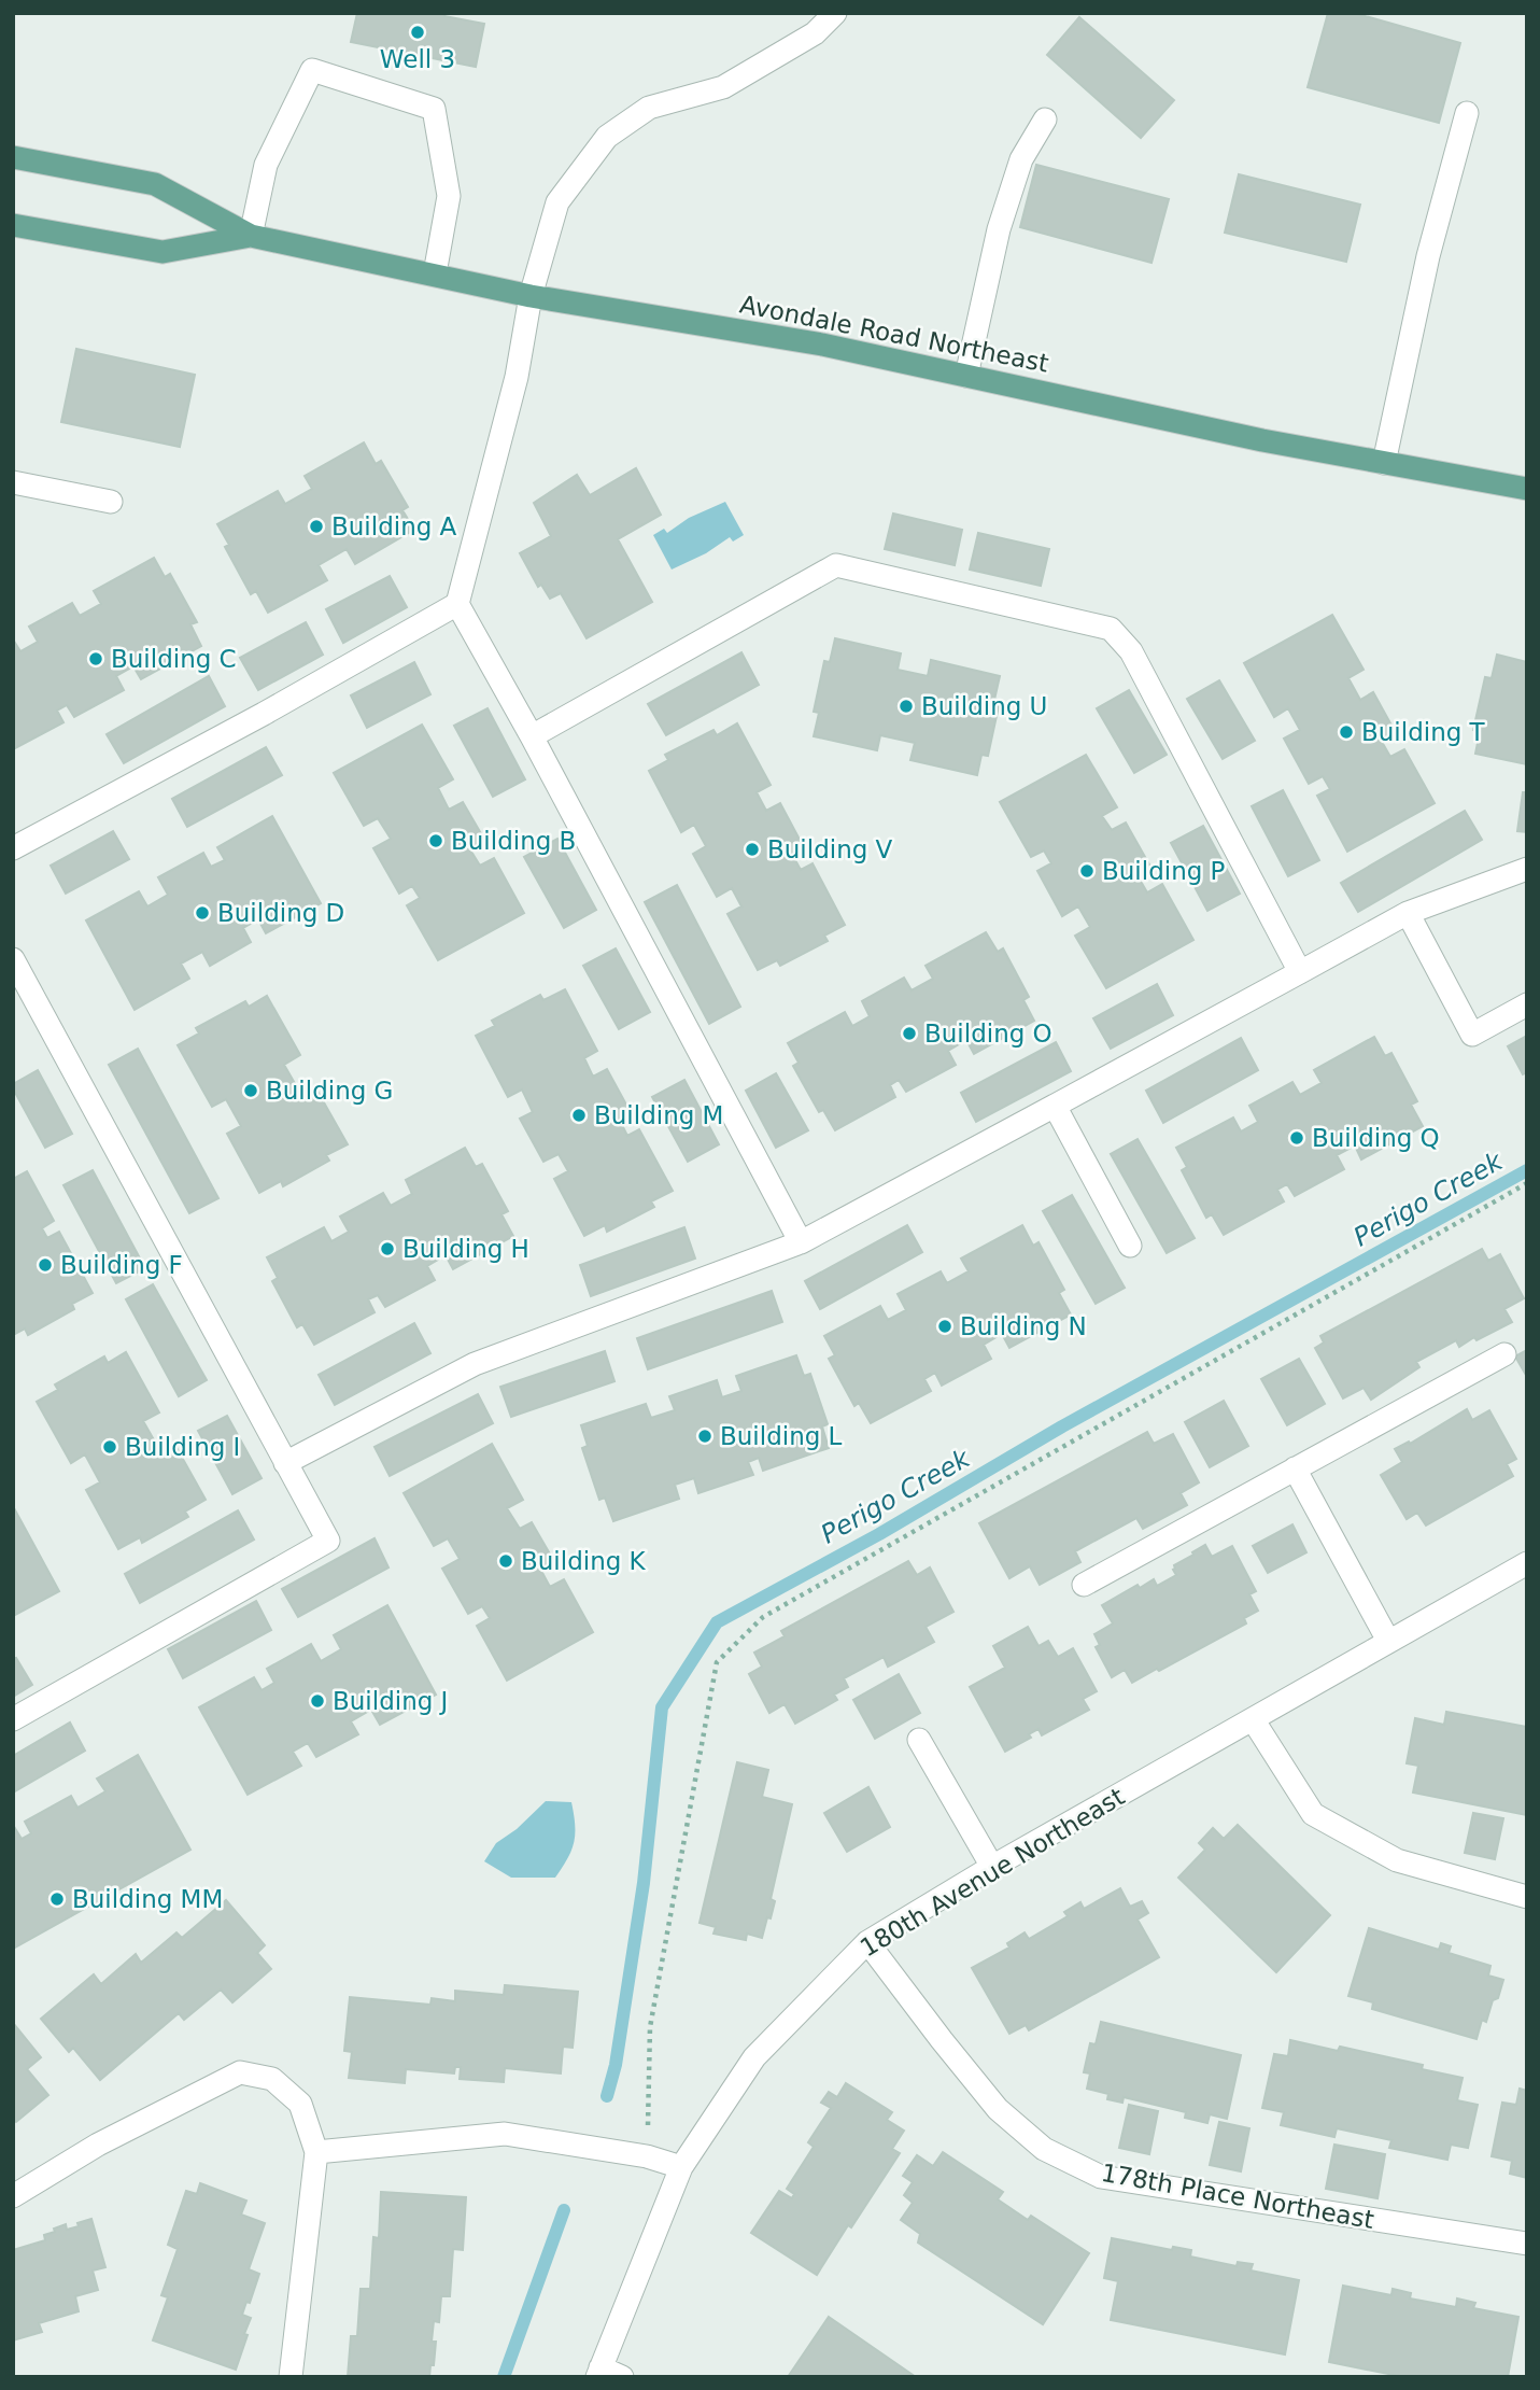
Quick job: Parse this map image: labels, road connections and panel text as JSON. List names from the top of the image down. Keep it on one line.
{"streets":{"main road":["Avondale Road Northeast"],"street":["180th Avenue Northeast","178th Place Northeast"]},"crossings":[["180th Avenue Northeast","178th Place Northeast"]],"water":["Perigo Creek"],"places":["Well 3","Building A","Building C","Building U","Building T","Building B","Building V","Building P","Building D","Building O","Building G","Building M","Building Q","Building H","Building F","Building N","Building L","Building I","Building K","Building J","Building MM"]}
